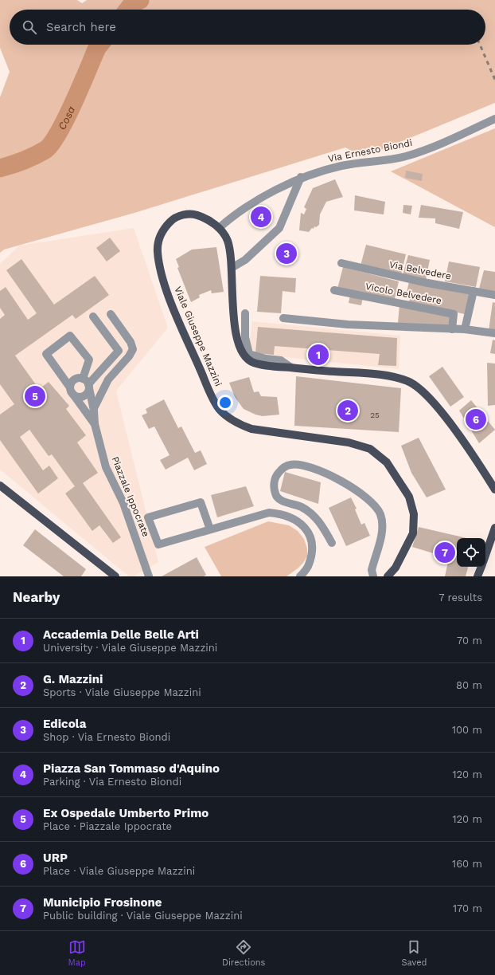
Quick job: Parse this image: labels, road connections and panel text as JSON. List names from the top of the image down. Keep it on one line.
{"streets":{"main road":["Viale Giuseppe Mazzini"],"street":["Via Ernesto Biondi","Via Belvedere","Vicolo Belvedere","Piazzale Ippocrate"]},"crossings":[["Via Ernesto Biondi","Viale Giuseppe Mazzini"]],"water":["Cosa"],"house_numbers":["25"],"page":{"search":"Search here","pins":["4","3","1","5","2","6","7"],"heading":["Nearby","7 results"],"list":[{"mark":"1","name":"Accademia Delle Belle Arti","note":"University · Viale Giuseppe Mazzini","value":"70 m"},{"mark":"2","name":"G. Mazzini","note":"Sports · Viale Giuseppe Mazzini","value":"80 m"},{"mark":"3","name":"Edicola","note":"Shop · Via Ernesto Biondi","value":"100 m"},{"mark":"4","name":"Piazza San Tommaso d'Aquino","note":"Parking · Via Ernesto Biondi","value":"120 m"},{"mark":"5","name":"Ex Ospedale Umberto Primo","note":"Place · Piazzale Ippocrate","value":"120 m"},{"mark":"6","name":"URP","note":"Place · Viale Giuseppe Mazzini","value":"160 m"},{"mark":"7","name":"Municipio Frosinone","note":"Public building · Viale Giuseppe Mazzini","value":"170 m"}],"nav":["Map","Directions","Saved"]}}
